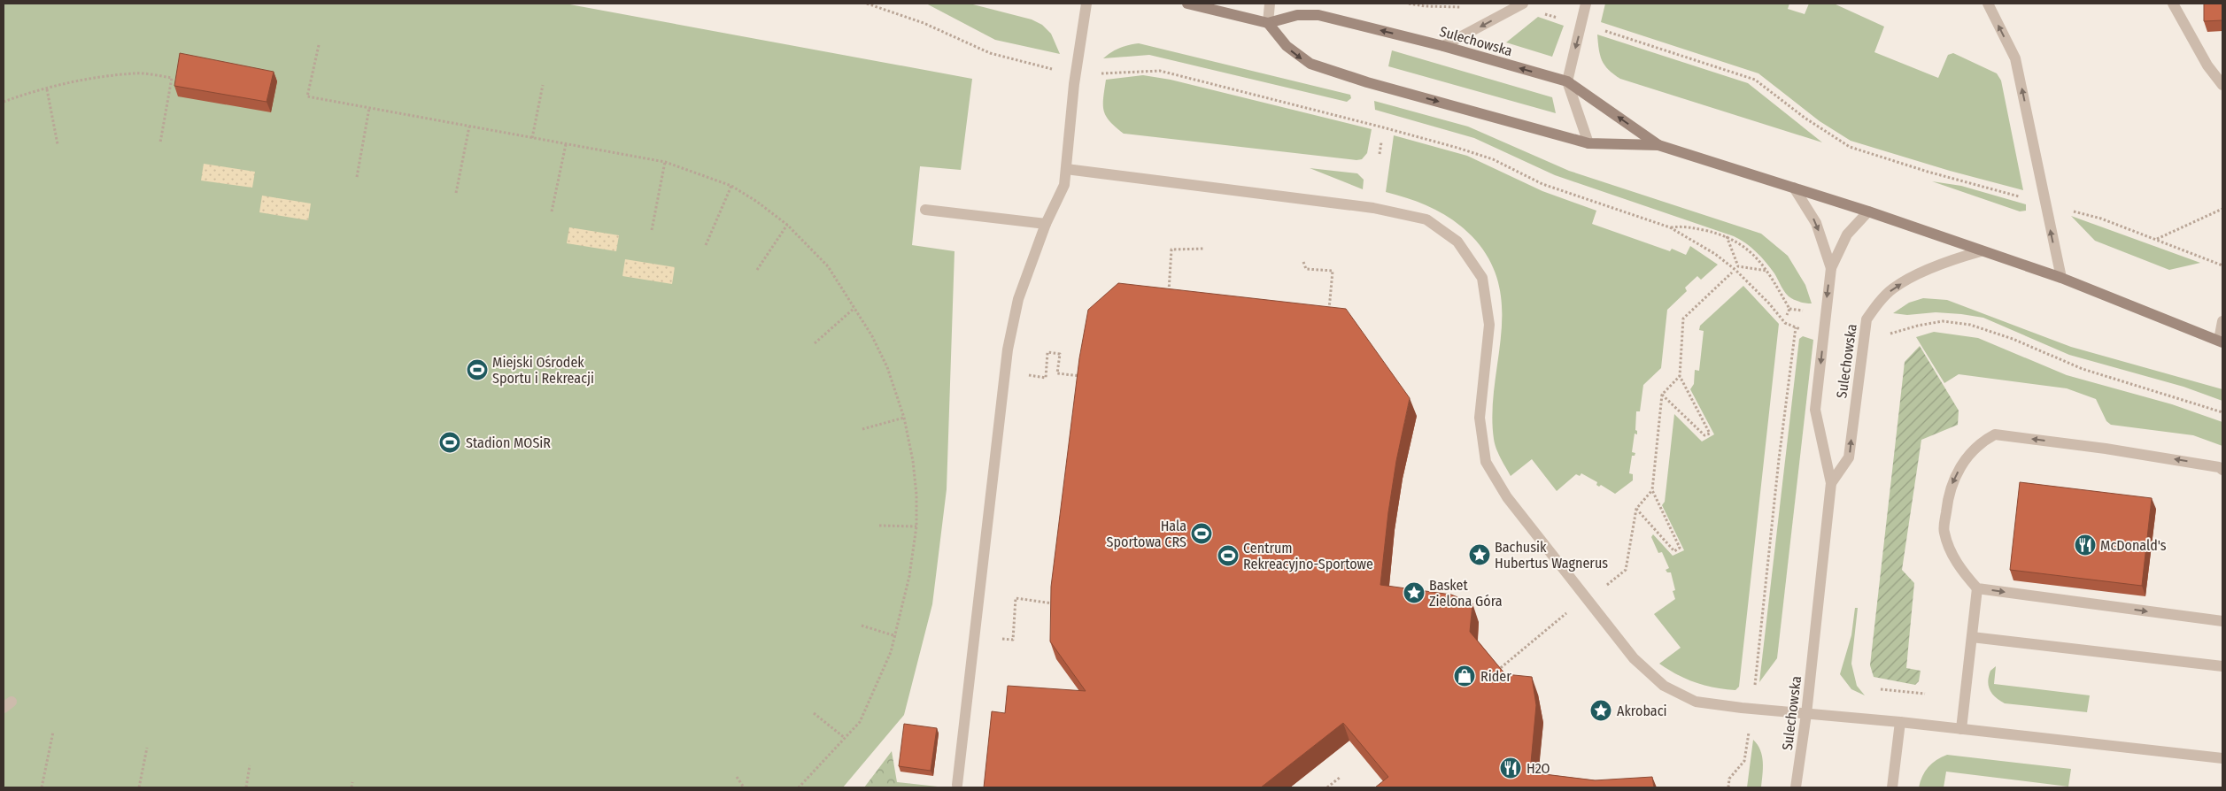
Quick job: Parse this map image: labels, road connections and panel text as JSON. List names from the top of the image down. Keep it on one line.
{"streets":{"street":["Sulechowska"]},"places":{"sports":["Miejski Ośrodek Sportu i Rekreacji","Stadion MOSiR","Hala Sportowa CRS","Centrum Rekreacyjno-Sportowe"],"restaurant":["McDonald's","H2O"],"place":["Bachusik Hubertus Wagnerus","Basket Zielona Góra","Akrobaci"],"shop":["Rider"]}}
